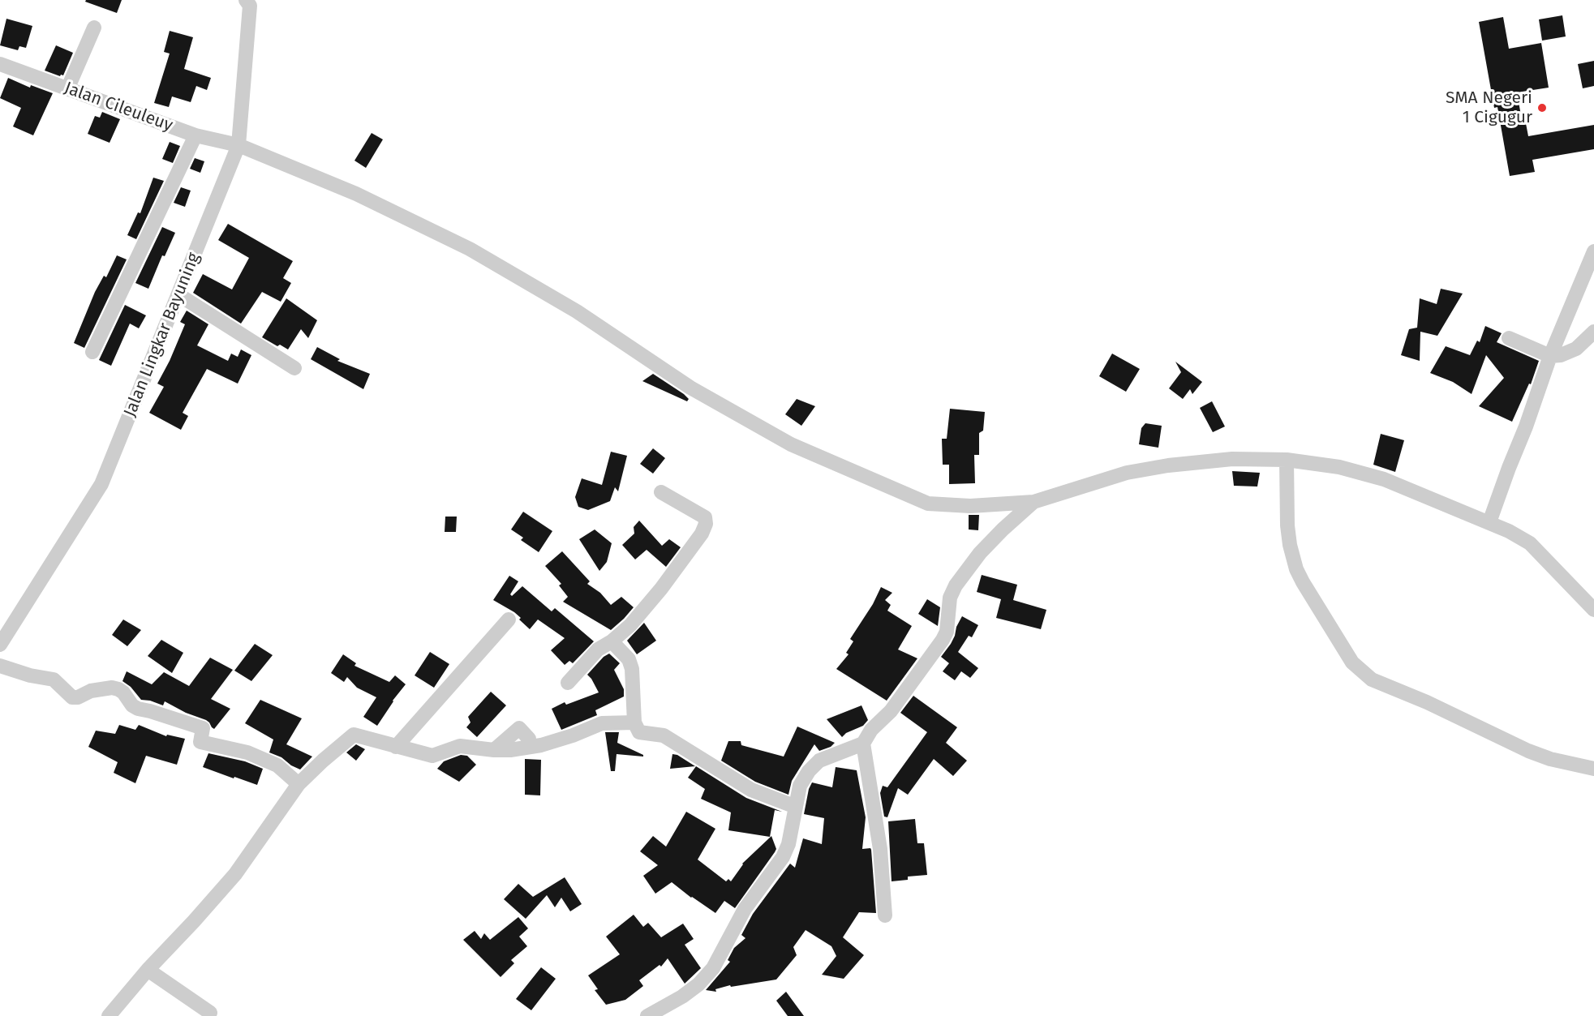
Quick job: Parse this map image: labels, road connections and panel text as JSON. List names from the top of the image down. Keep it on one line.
{"streets":{"street":["Jalan Cileuleuy","Jalan Lingkar Bayuning"]},"crossings":[["Jalan Cileuleuy","Jalan Lingkar Bayuning"]],"places":["SMA Negeri 1 Cigugur"]}
